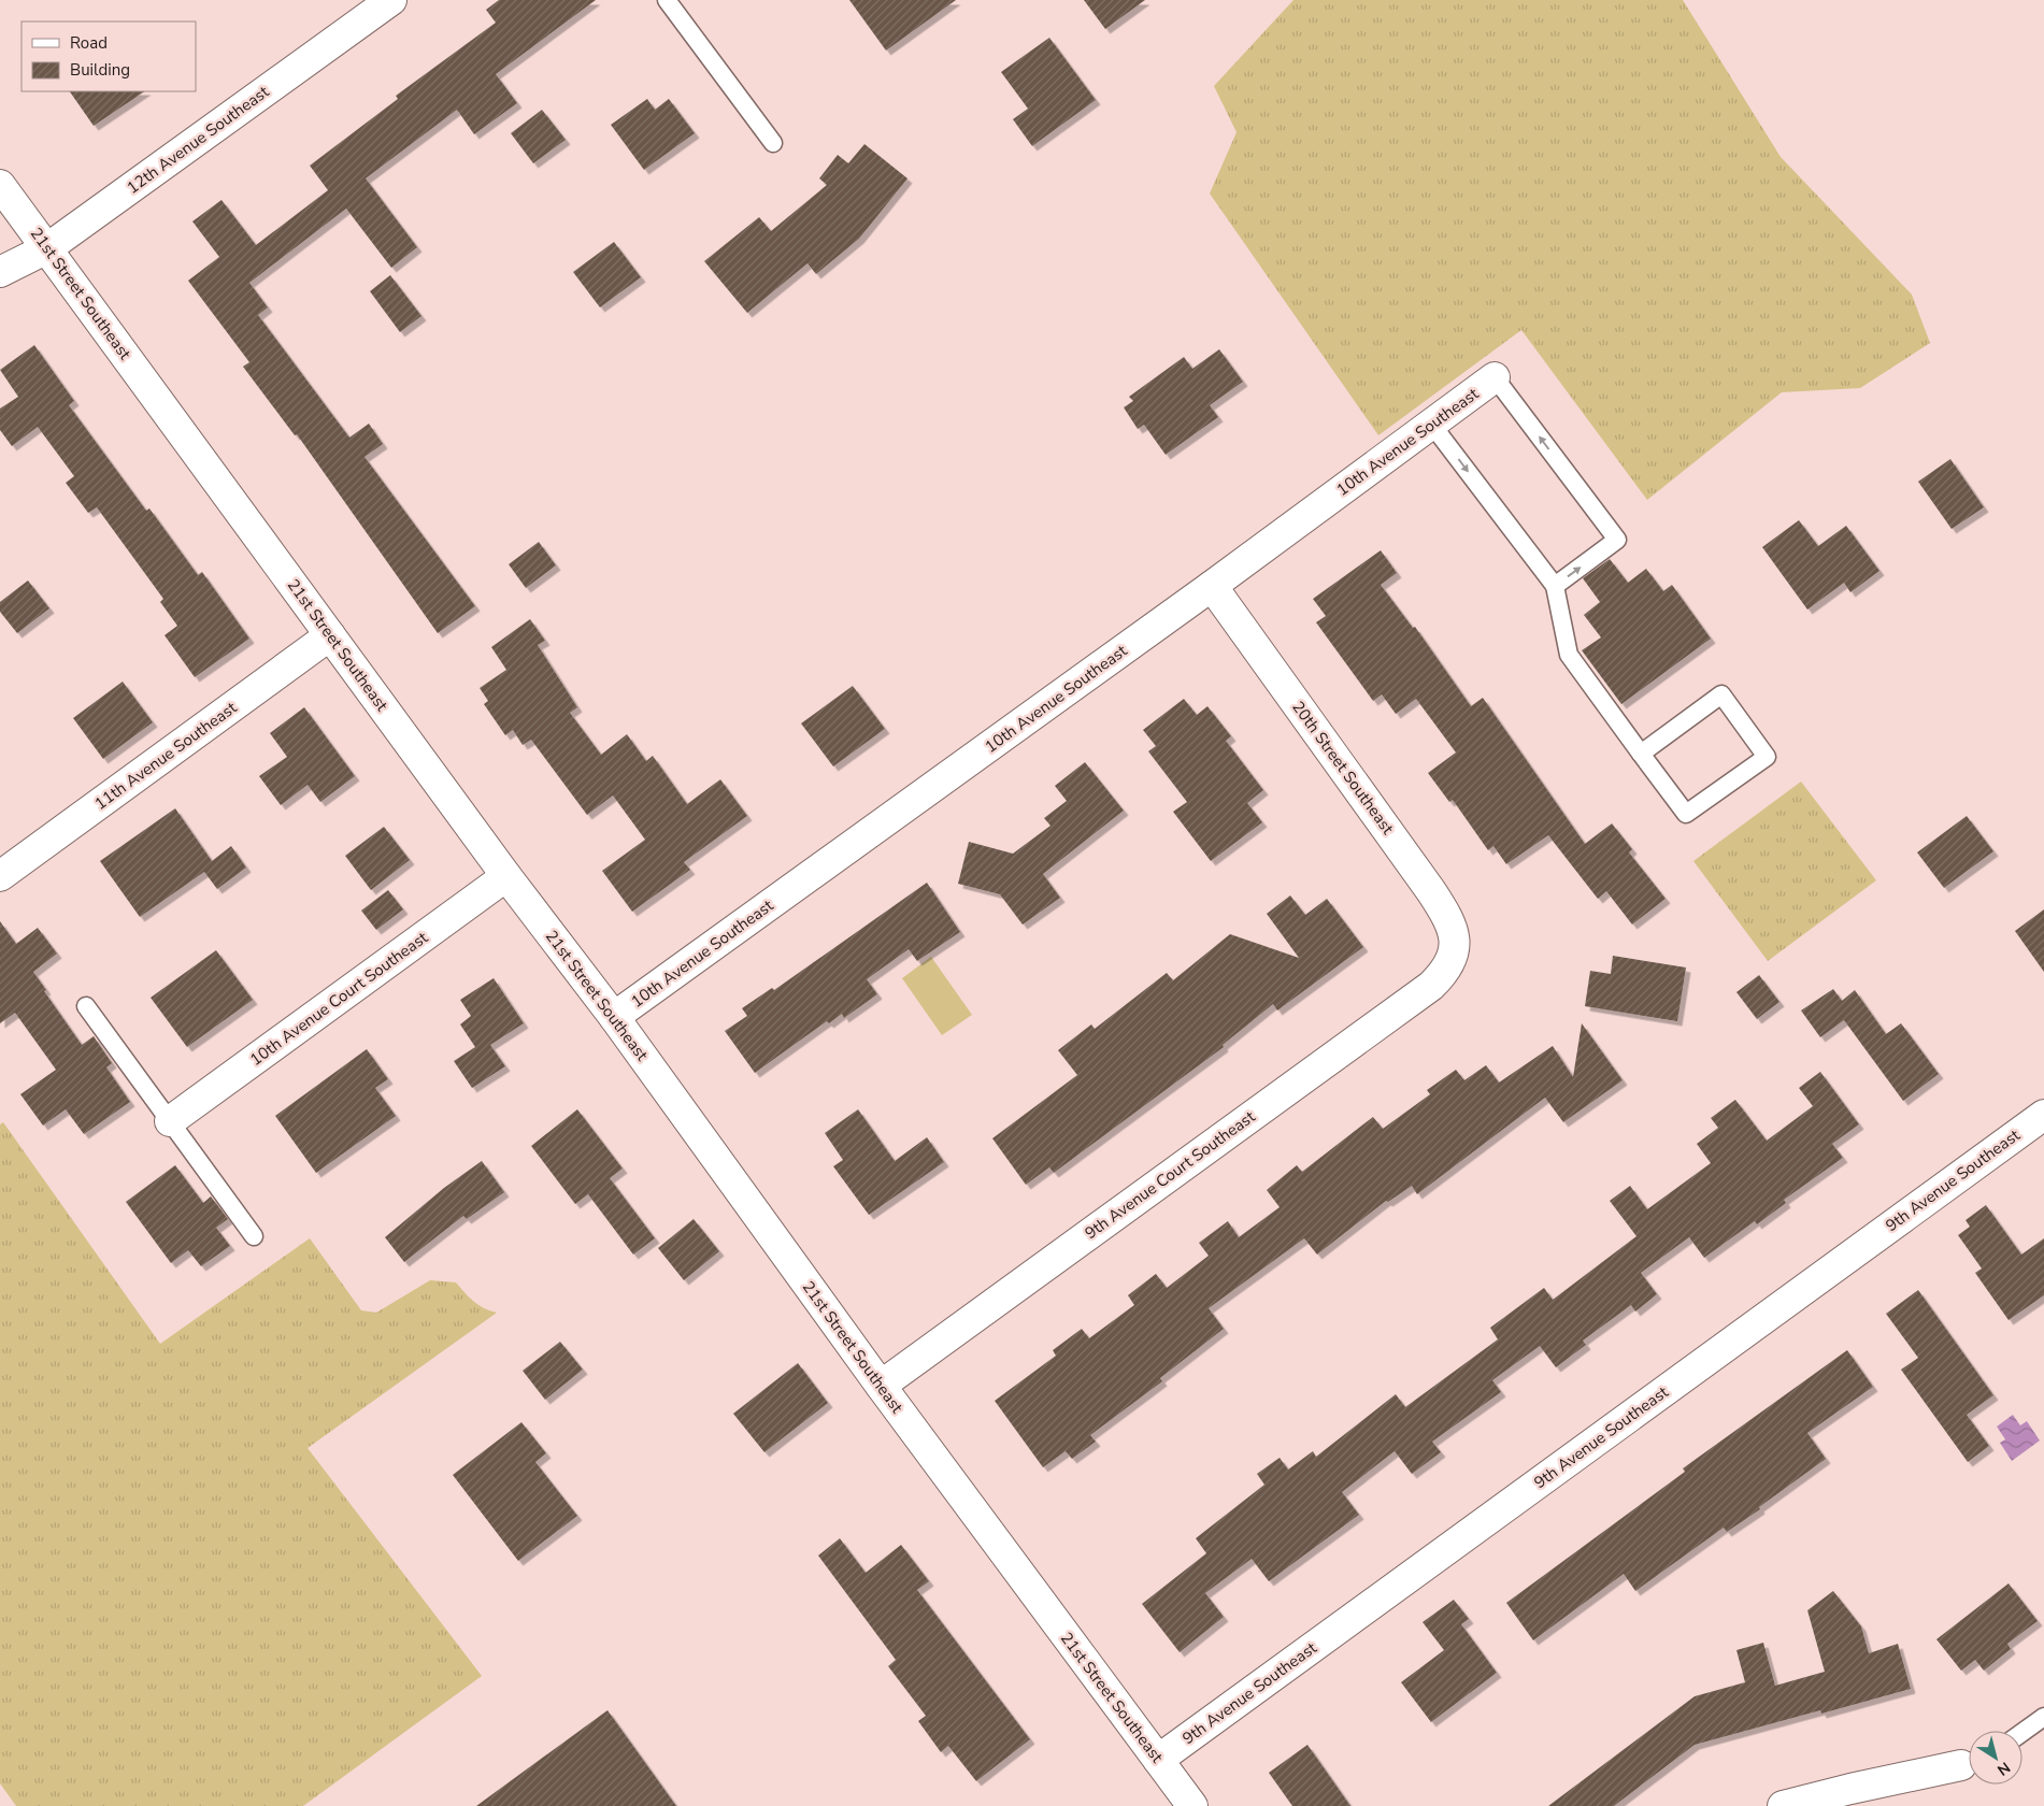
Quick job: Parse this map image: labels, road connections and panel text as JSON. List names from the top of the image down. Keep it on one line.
{"streets":{"street":["12th Avenue Southeast","21st Street Southeast","10th Avenue Southeast","11th Avenue Southeast","20th Street Southeast","10th Avenue Court Southeast","9th Avenue Court Southeast","9th Avenue Southeast"]},"crossings":[["12th Avenue Southeast","21st Street Southeast"],["21st Street Southeast","10th Avenue Southeast"],["21st Street Southeast","11th Avenue Southeast"],["21st Street Southeast","10th Avenue Court Southeast"],["21st Street Southeast","9th Avenue Court Southeast"],["21st Street Southeast","9th Avenue Southeast"],["10th Avenue Southeast","20th Street Southeast"],["20th Street Southeast","9th Avenue Court Southeast"]],"legend":["Road","Building"],"north":"bottom right"}
